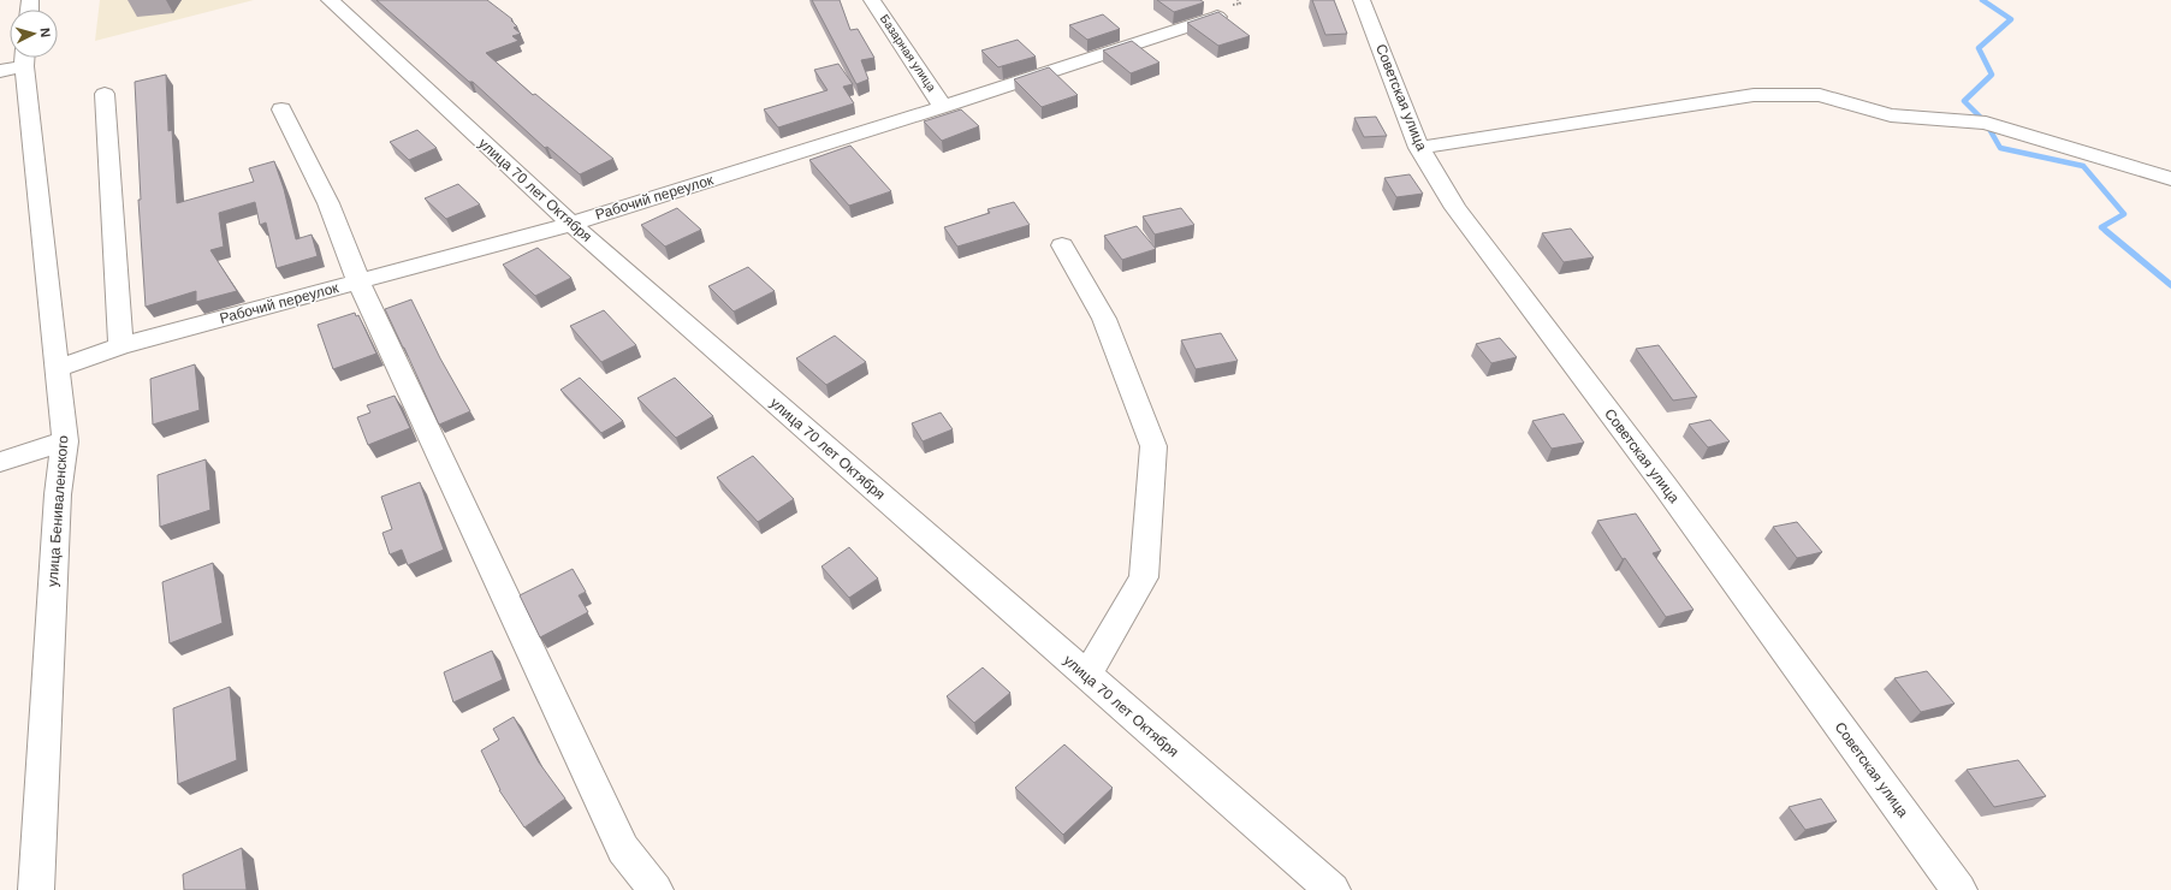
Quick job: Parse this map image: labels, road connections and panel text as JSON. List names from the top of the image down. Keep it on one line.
{"streets":{"street":["Базарная улица","Советская улица","улица 70 лет Октября","Рабочий переулок","улица Бениваленского"]},"crossings":[["Базарная улица","Рабочий переулок"],["улица 70 лет Октября","Рабочий переулок"],["Рабочий переулок","улица Бениваленского"]],"north":"right"}
